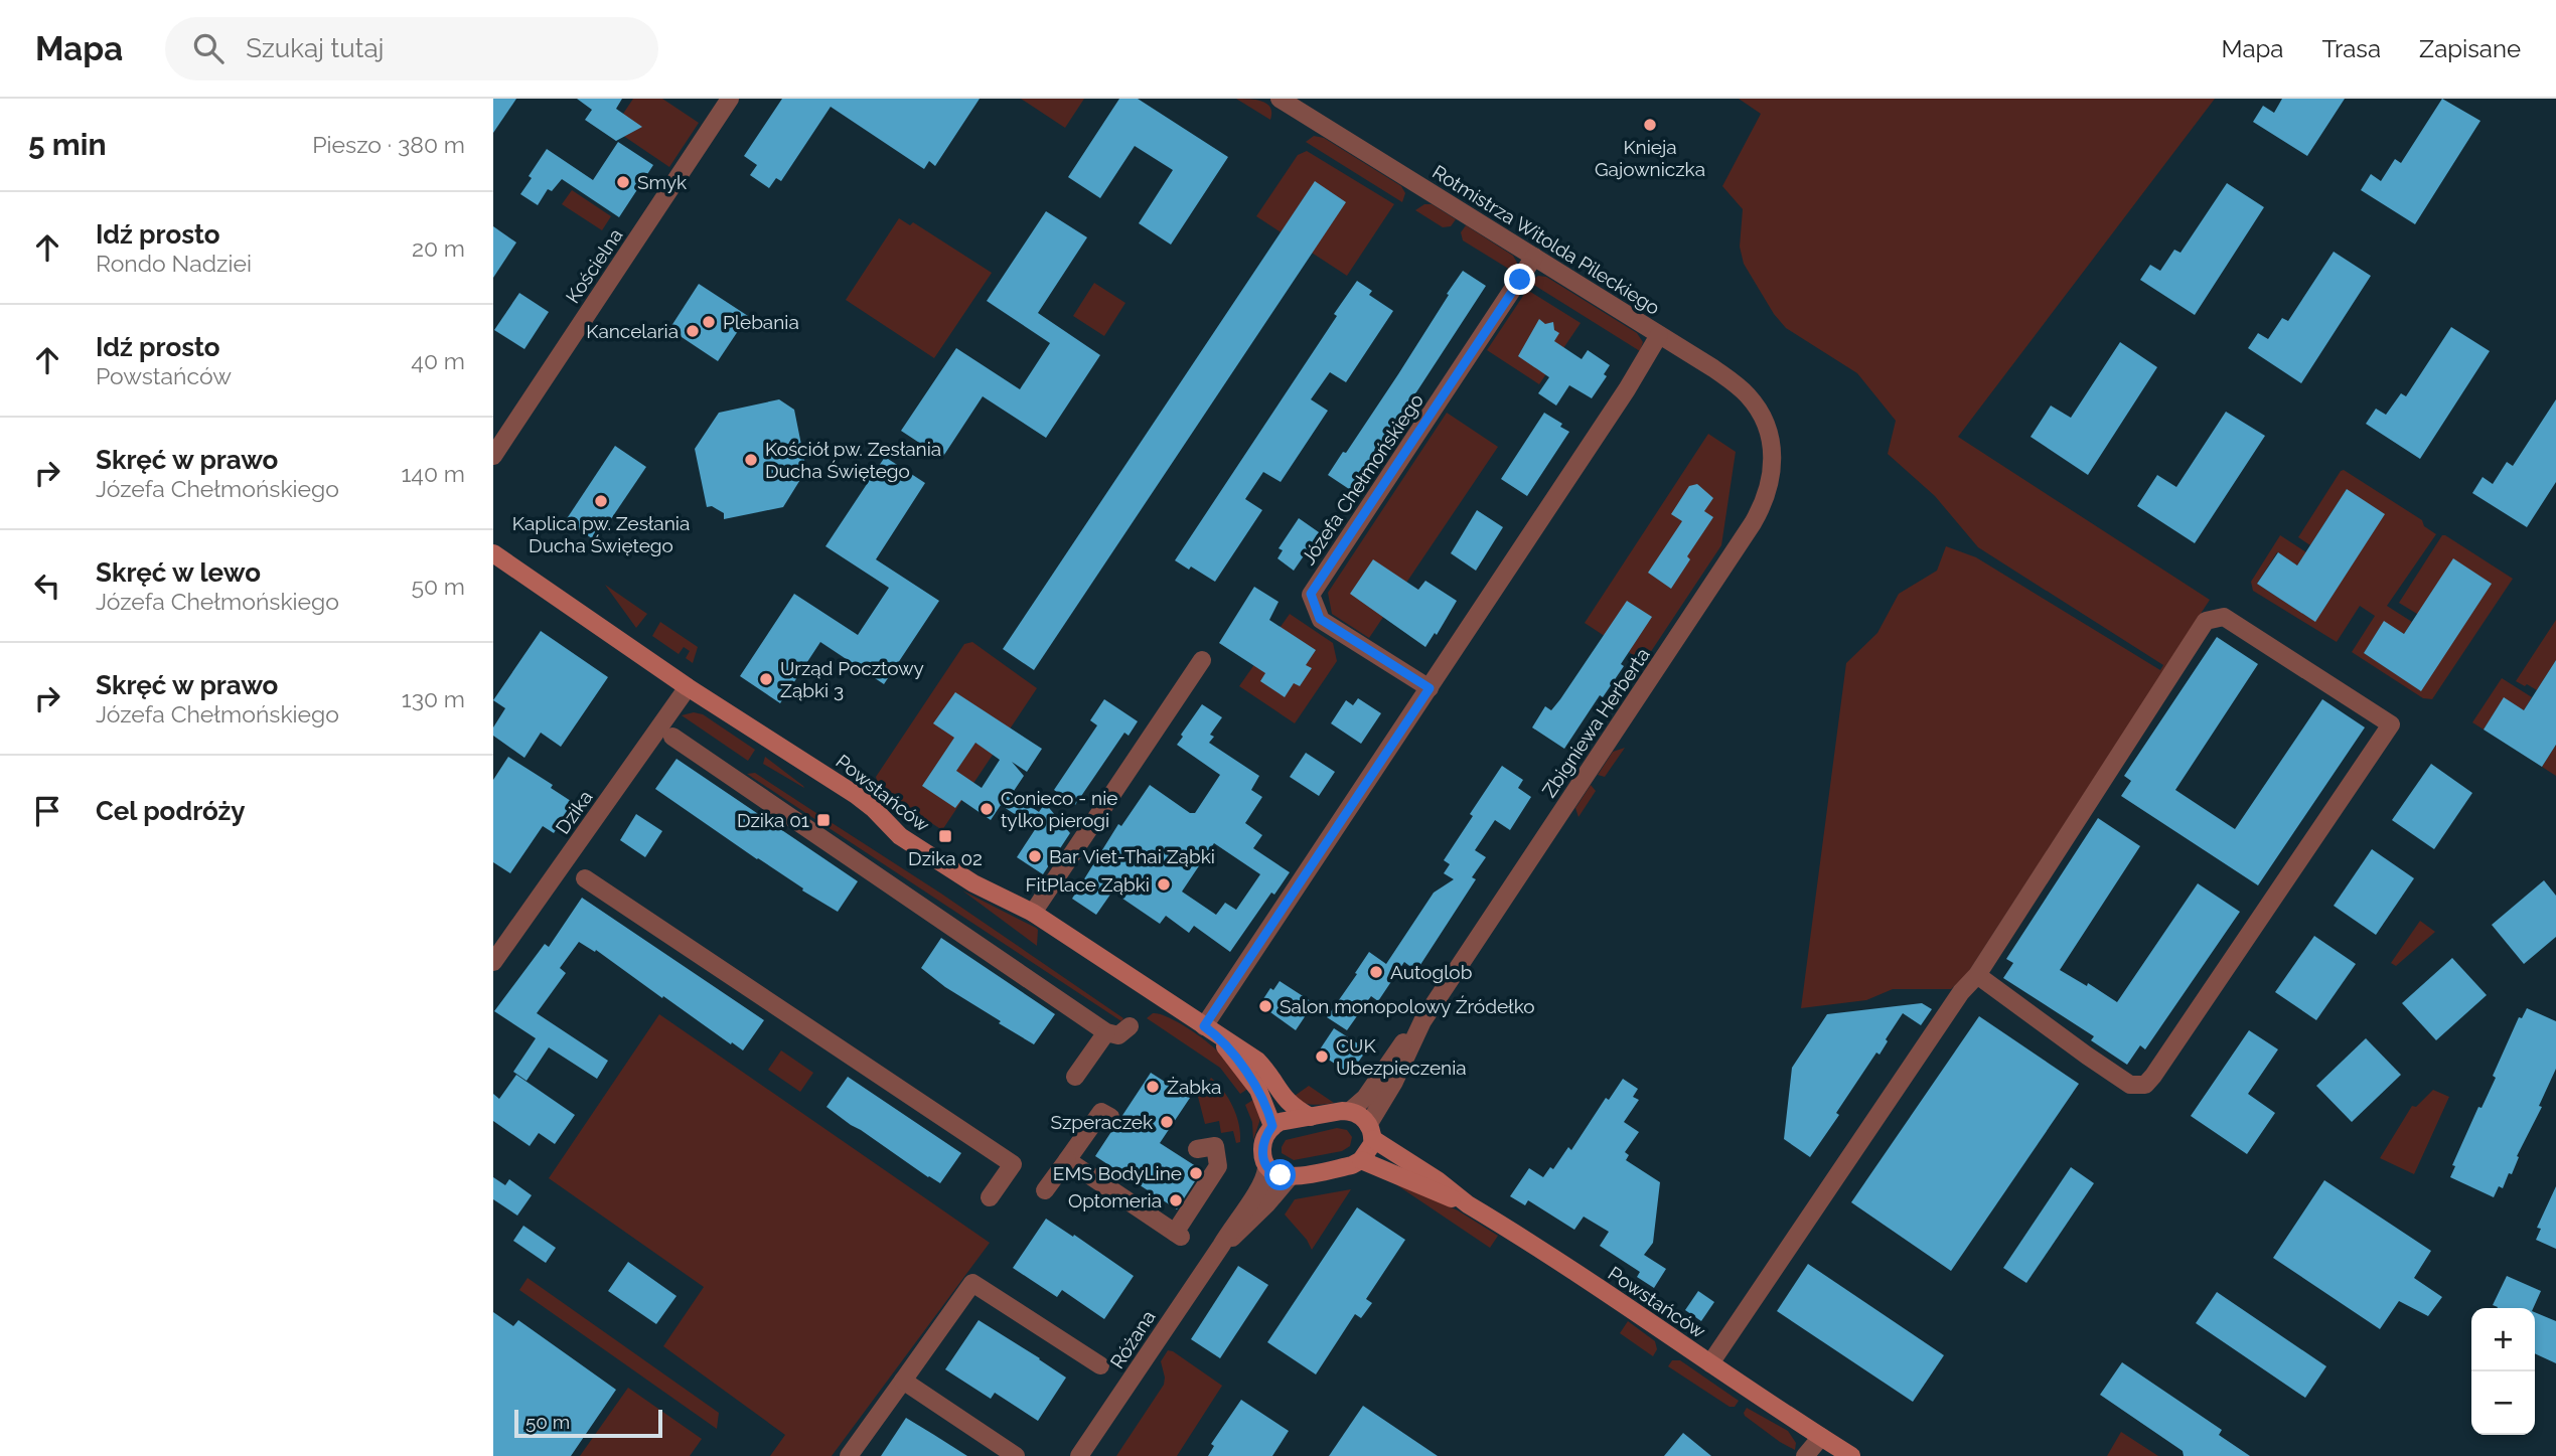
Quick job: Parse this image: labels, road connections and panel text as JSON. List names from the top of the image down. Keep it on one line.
{"streets":{"street":["Rotmistrza Witolda Pileckiego","Kościelna","Józefa Chełmońskiego","Zbigniewa Herberta","Powstańców","Dzika","Różana"]},"crossings":[["Rotmistrza Witolda Pileckiego","Józefa Chełmońskiego"],["Rotmistrza Witolda Pileckiego","Zbigniewa Herberta"],["Zbigniewa Herberta","Powstańców"],["Powstańców","Dzika"]],"places":{"other":["Knieja Gajowniczka","Smyk","Plebania","Kancelaria","Kościół pw. Zesłania Ducha Świętego","Kaplica pw. Zesłania Ducha Świętego","Urząd Pocztowy Ząbki 3","Conieco - nie tylko pierogi","Bar Viet-Thai Ząbki","FitPlace Ząbki","Autoglob","Salon monopolowy Źródełko","CUK Ubezpieczenia","Żabka","Szperaczek","EMS BodyLine","Optomeria"],"transit":["Dzika 01","Dzika 02"]},"scale_bar":"50 m","page":{"header":"Mapa","search":"Szukaj tutaj","nav":["Mapa","Trasa","Zapisane"],"heading":["5 min","Pieszo · 380 m"],"list":[["Idź prosto","Rondo Nadziei","20 m"],["Idź prosto","Powstańców","40 m"],["Skręć w prawo","Józefa Chełmońskiego","140 m"],["Skręć w lewo","Józefa Chełmońskiego","50 m"],["Skręć w prawo","Józefa Chełmońskiego","130 m"],"Cel podróży"],"map_buttons":["+","−"],"scale":"50 m"}}
